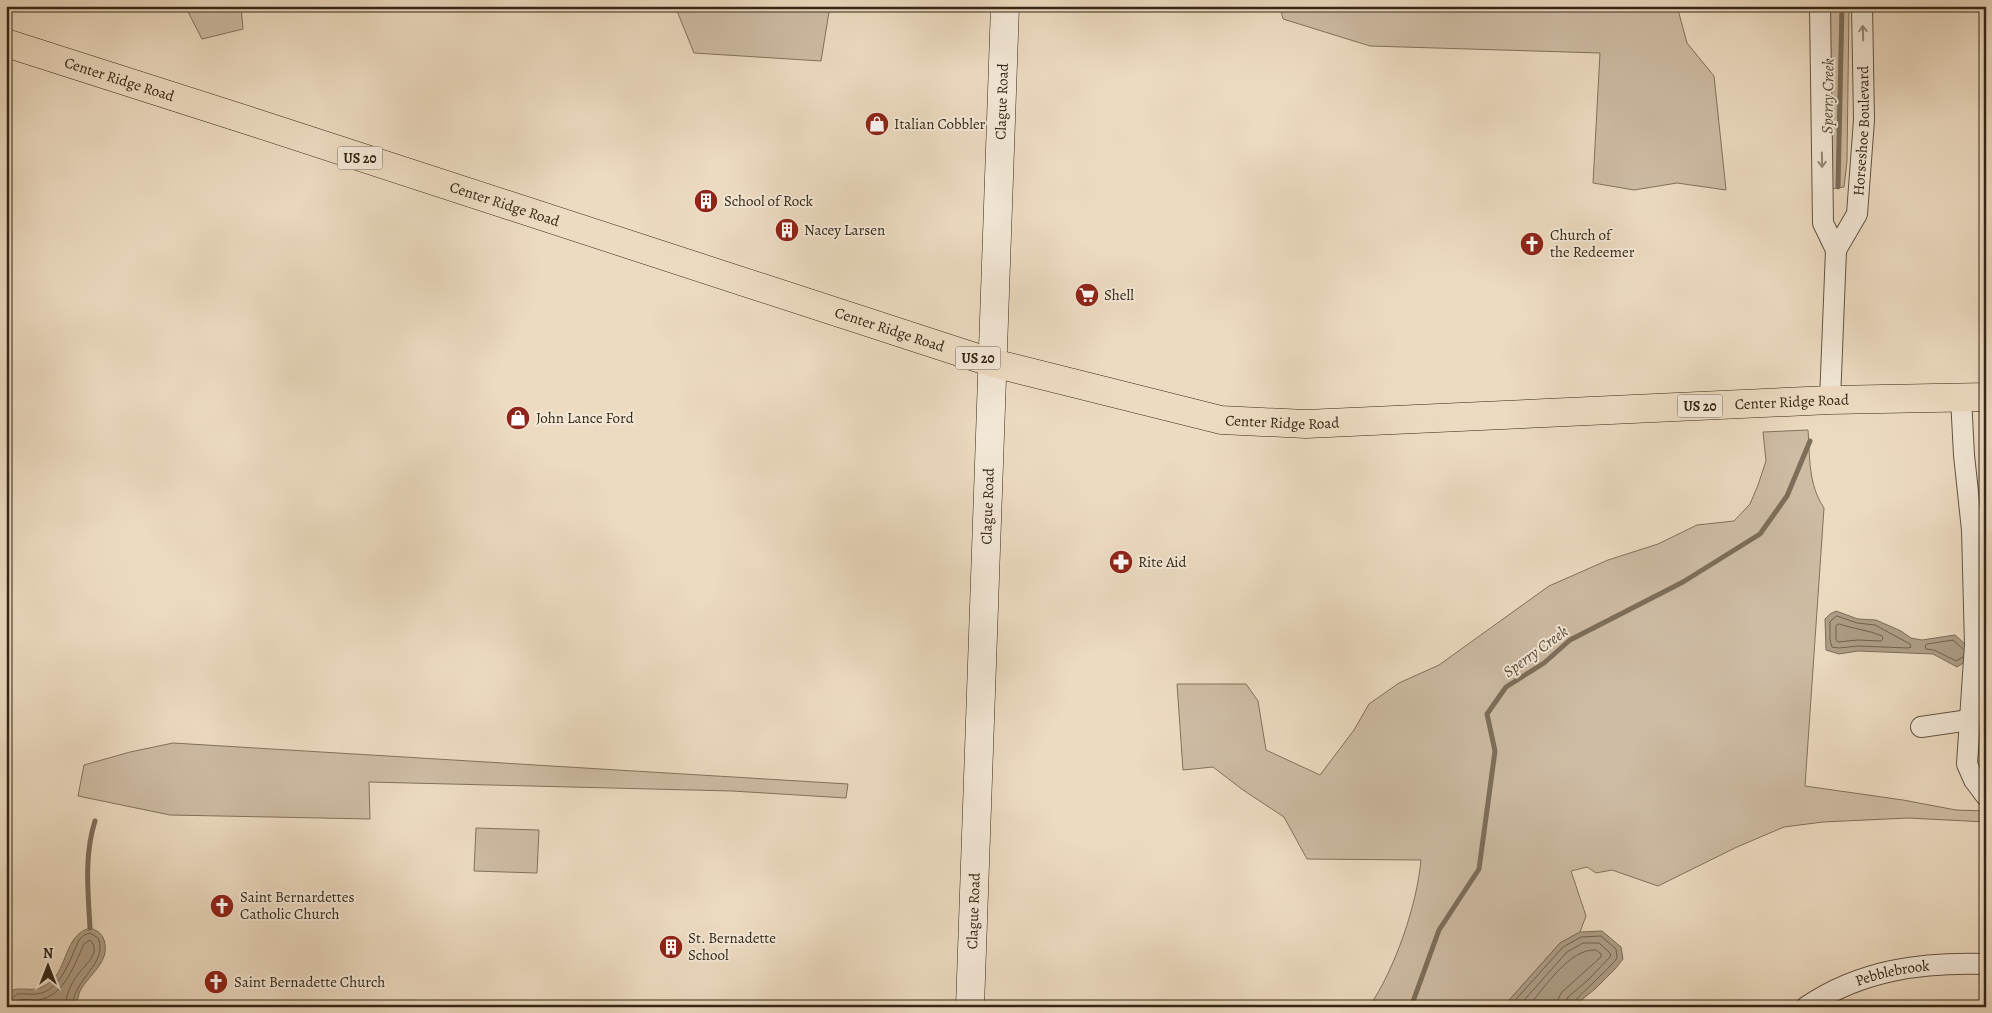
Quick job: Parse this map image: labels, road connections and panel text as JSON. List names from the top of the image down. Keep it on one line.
{"streets":{"main road":["Center Ridge Road","Clague Road","US 20"],"street":["Horseshoe Boulevard","Pebblebrook"]},"crossings":[["Center Ridge Road","Clague Road"],["Center Ridge Road","Horseshoe Boulevard"]],"water":["Sperry Creek"],"places":{"shop":["Italian Cobbler","John Lance Ford"],"building":["School of Rock","Nacey Larsen","St. Bernadette School"],"church":["Church of the Redeemer","Saint Bernardettes Catholic Church","Saint Bernadette Church"],"supermarket":["Shell"],"pharmacy":["Rite Aid"]},"north":"top"}
